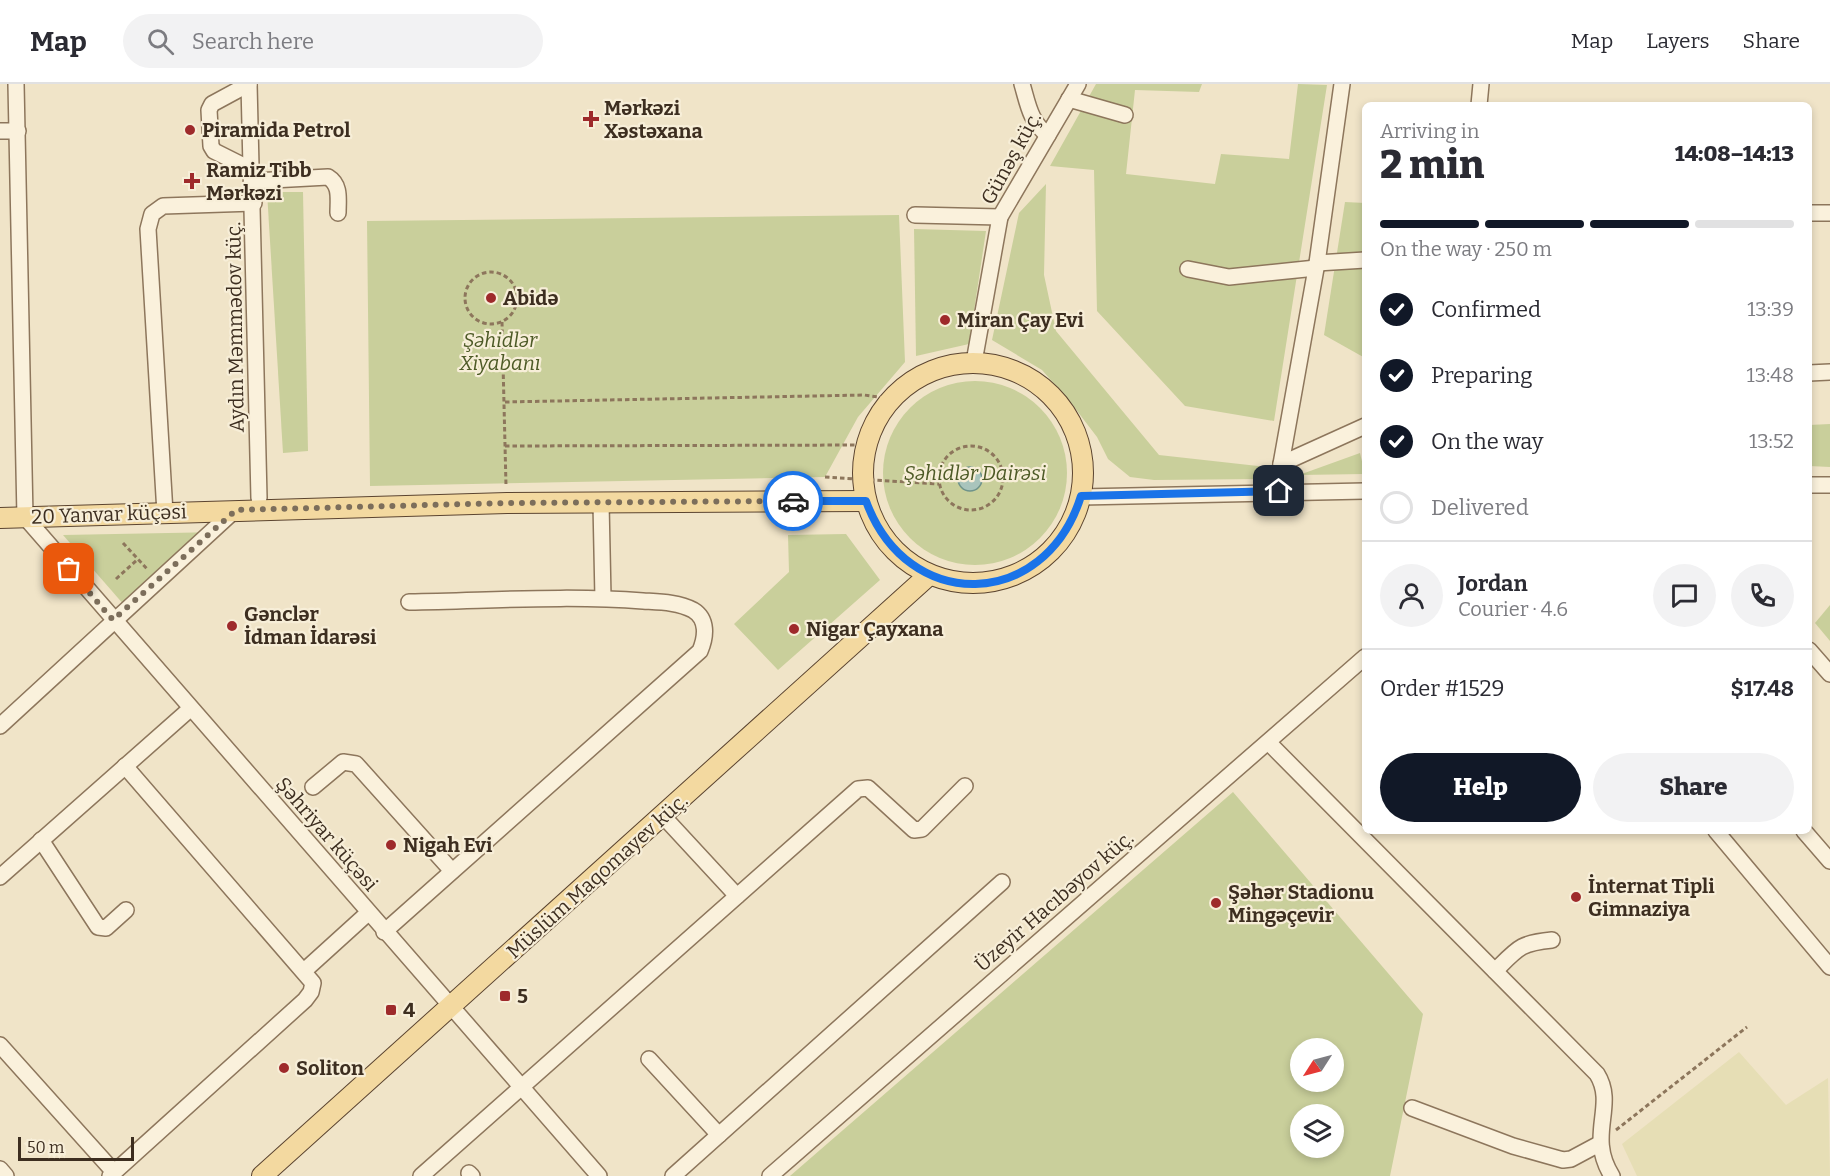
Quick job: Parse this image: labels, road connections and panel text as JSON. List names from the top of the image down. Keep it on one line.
{"streets":{"main road":["20 Yanvar küçəsi","Müslüm Maqomayev küç."],"street":["Günəş küç.","Aydın Məmmədov küç.","Şəhriyar küçəsi","Üzeyir Hacıbəyov küç."]},"crossings":[["20 Yanvar küçəsi","Şəhriyar küçəsi"],["Şəhriyar küçəsi","Müslüm Maqomayev küç."]],"parks":["Şəhidlər Xiyabanı","Şəhidlər Dairəsi"],"places":{"health":["Mərkəzi Xəstəxana","Ramiz Tibb Mərkəzi"],"other":["Piramida Petrol","Abidə","Miran Çay Evi","Gənclər İdman İdarəsi","Nigar Çayxana","Nigah Evi","İnternat Tipli Gimnaziya","Şəhər Stadionu Mingəçevir","Soliton"],"transit":["5","4"]},"scale_bar":"50 m","north":"bottom left","page":{"header":"Map","search":"Search here","nav":["Map","Layers","Share"],"heading":["2 min","Arriving in","14:08–14:13"],"panel":["Jordan","Courier · 4.6","Order #1529","$17.48"],"bar":"On the way · 250 m","list":[["Confirmed","13:39"],["Preparing","13:48"],["On the way","13:52"],"Delivered"],"buttons":["Help","Share"],"scale":"50 m"}}
